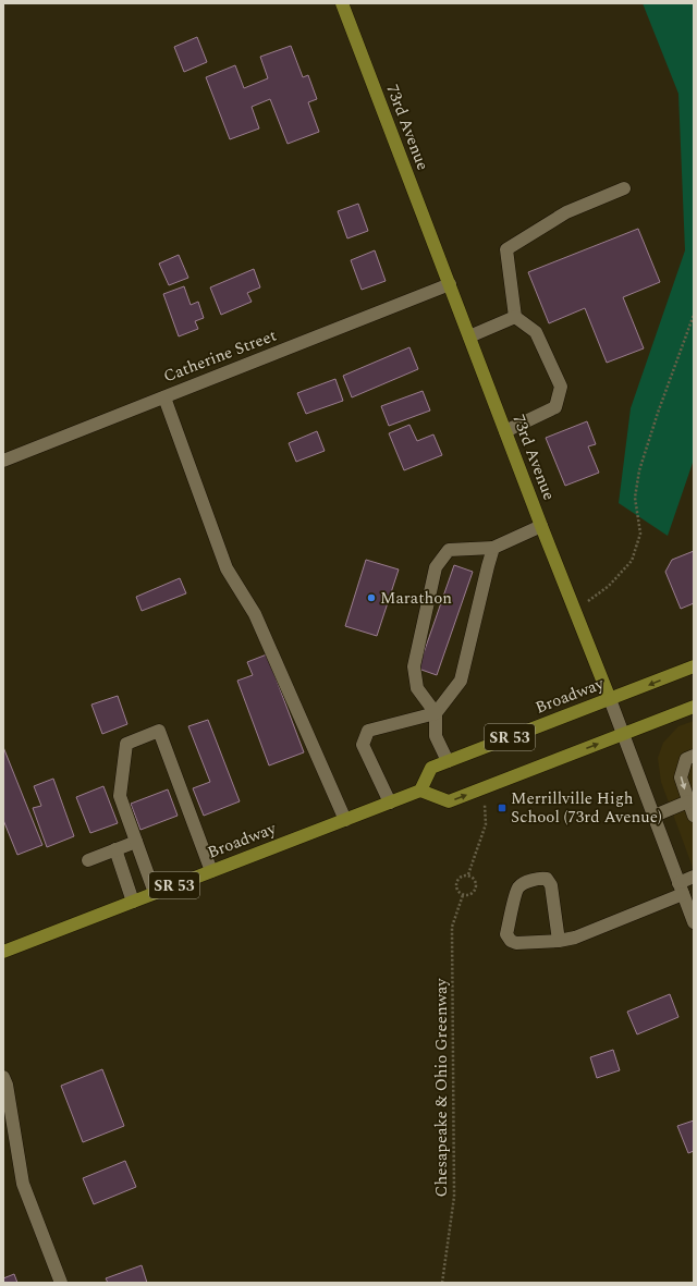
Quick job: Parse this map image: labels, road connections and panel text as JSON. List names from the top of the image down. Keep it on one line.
{"streets":{"main road":["73rd Avenue","Broadway","SR 53"],"street":["Catherine Street"],"path":["Chesapeake & Ohio Greenway"]},"crossings":[["73rd Avenue","Catherine Street"],["73rd Avenue","Broadway"],["73rd Avenue","SR 53"],["Broadway","SR 53"],["SR 53","Chesapeake & Ohio Greenway"]],"places":{"other":["Marathon"],"transit":["Merrillville High School (73rd Avenue)"]}}
